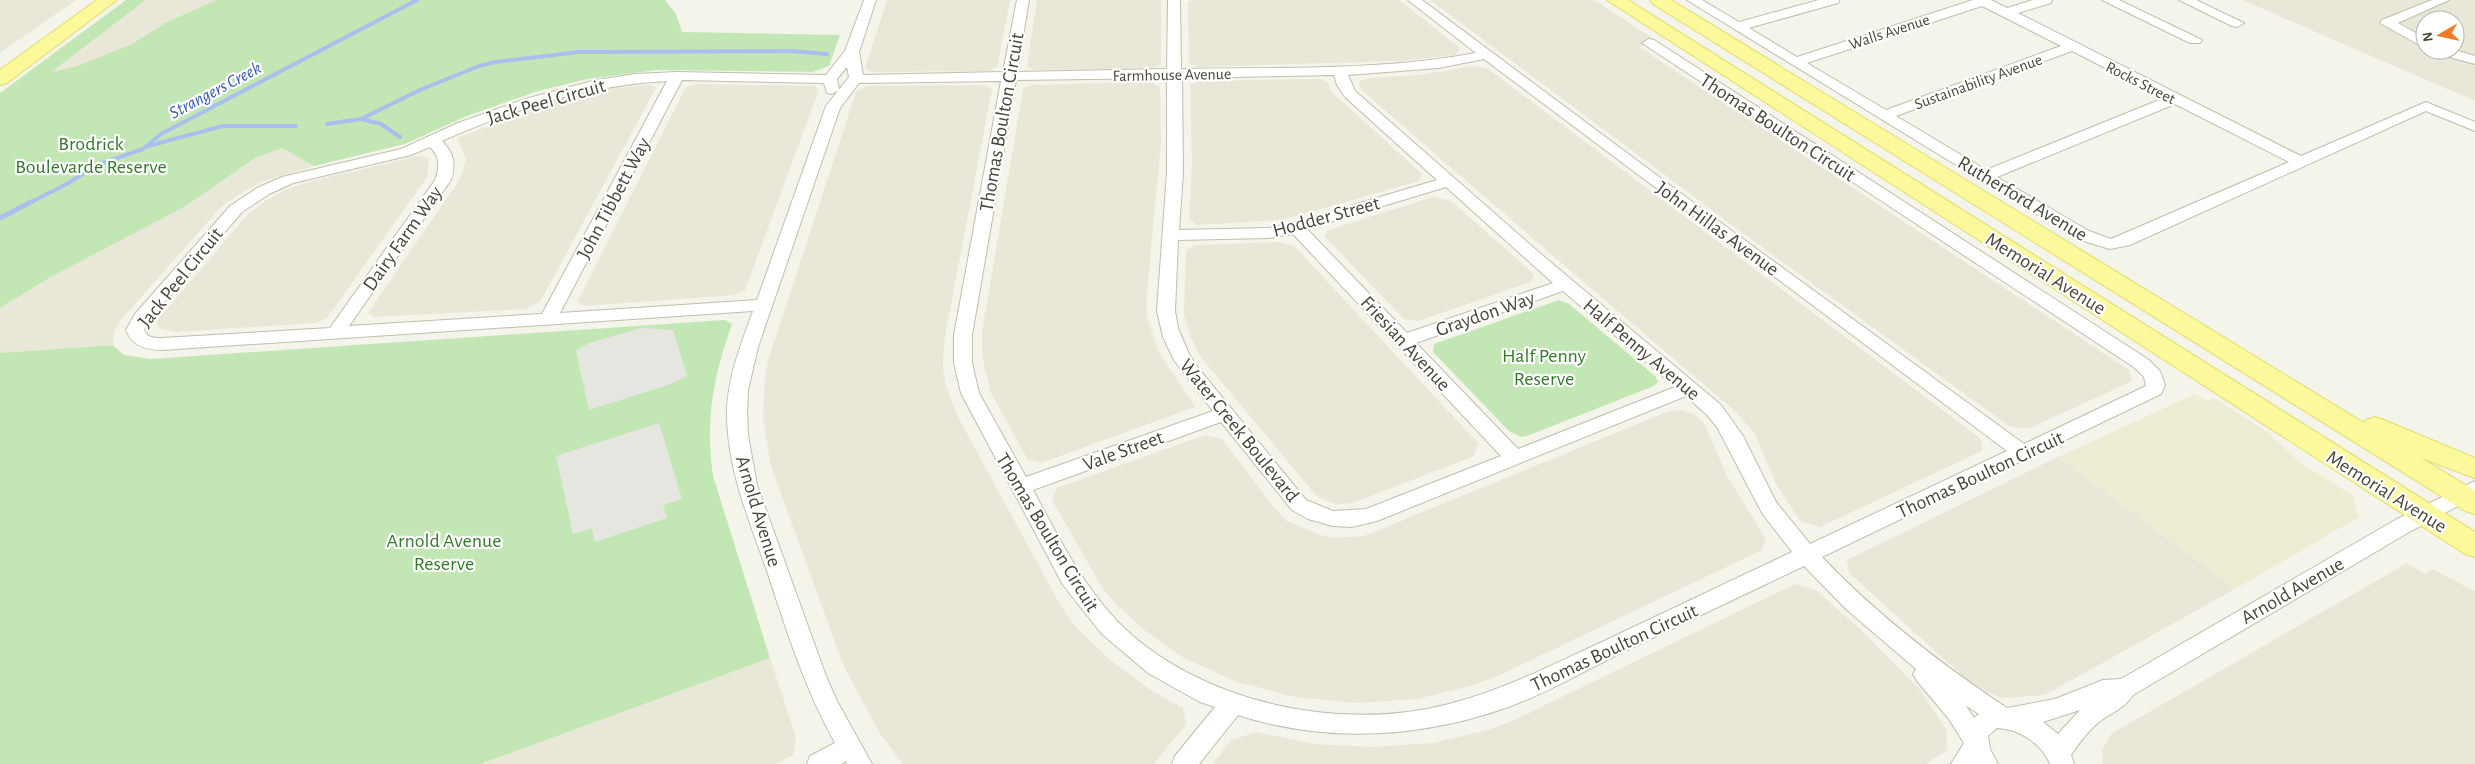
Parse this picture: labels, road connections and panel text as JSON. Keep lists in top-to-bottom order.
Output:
{
  "streets": {
    "main road": ["Memorial Avenue"],
    "street": [
      "Walls Avenue",
      "Farmhouse Avenue",
      "Sustainability Avenue",
      "Rocks Street",
      "Jack Peel Circuit",
      "Thomas Boulton Circuit",
      "John Tibbett Way",
      "Rutherford Avenue",
      "Hodder Street",
      "John Hillas Avenue",
      "Dairy Farm Way",
      "Graydon Way",
      "Friesian Avenue",
      "Half Penny Avenue",
      "Water Creek Boulevard",
      "Vale Street",
      "Arnold Avenue"
    ]
  },
  "crossings": [
    ["Walls Avenue", "Rocks Street"],
    ["Walls Avenue", "Rutherford Avenue"],
    ["Farmhouse Avenue", "Jack Peel Circuit"],
    ["Farmhouse Avenue", "Thomas Boulton Circuit"],
    ["Farmhouse Avenue", "John Hillas Avenue"],
    ["Farmhouse Avenue", "Half Penny Avenue"],
    ["Farmhouse Avenue", "Water Creek Boulevard"],
    ["Farmhouse Avenue", "Arnold Avenue"],
    ["Sustainability Avenue", "Rocks Street"],
    ["Sustainability Avenue", "Rutherford Avenue"],
    ["Rocks Street", "Rutherford Avenue"],
    ["Jack Peel Circuit", "John Tibbett Way"],
    ["Jack Peel Circuit", "Dairy Farm Way"],
    ["Jack Peel Circuit", "Arnold Avenue"],
    ["Thomas Boulton Circuit", "John Hillas Avenue"],
    ["Thomas Boulton Circuit", "Half Penny Avenue"],
    ["Thomas Boulton Circuit", "Vale Street"],
    ["Hodder Street", "Friesian Avenue"],
    ["Hodder Street", "Half Penny Avenue"],
    ["Hodder Street", "Water Creek Boulevard"],
    ["Memorial Avenue", "Arnold Avenue"],
    ["Graydon Way", "Friesian Avenue"],
    ["Graydon Way", "Half Penny Avenue"],
    ["Friesian Avenue", "Water Creek Boulevard"],
    ["Half Penny Avenue", "Water Creek Boulevard"],
    ["Half Penny Avenue", "Arnold Avenue"],
    ["Water Creek Boulevard", "Vale Street"]
  ],
  "water": ["Strangers Creek"],
  "parks": ["Brodrick Boulevarde Reserve", "Half Penny Reserve", "Arnold Avenue Reserve"],
  "north": "left"
}
